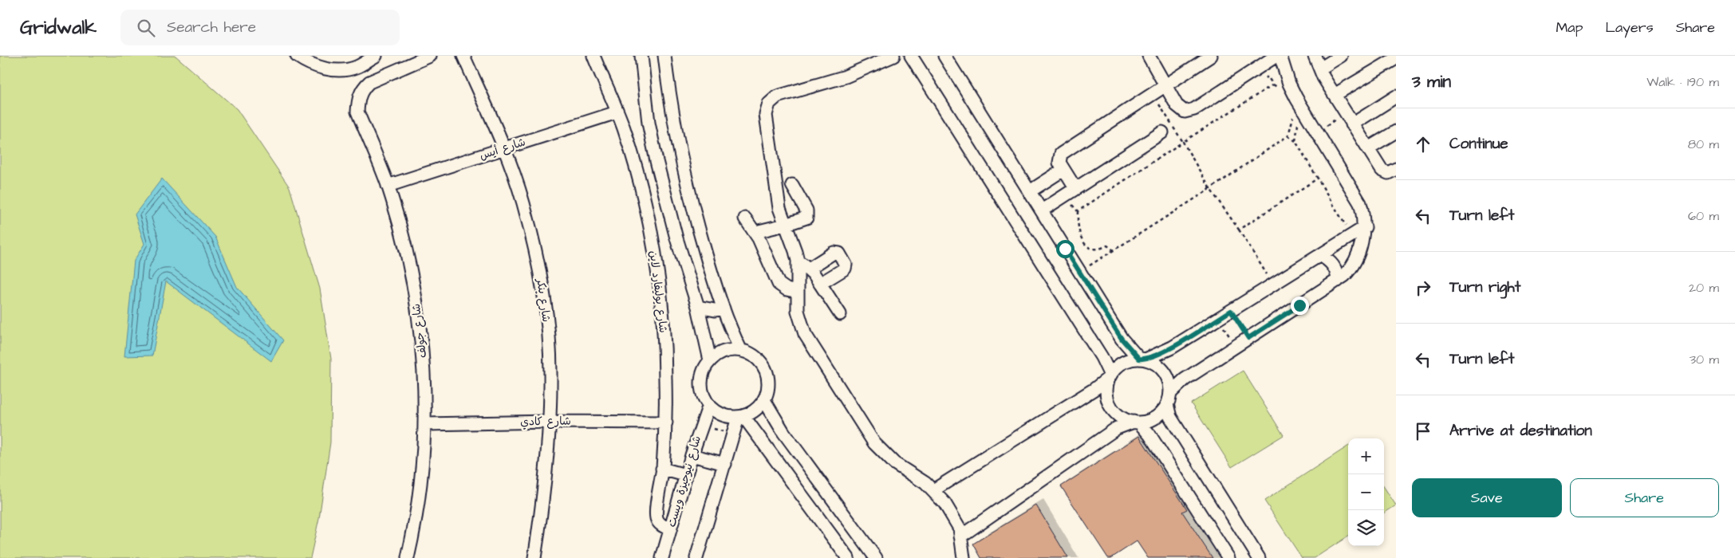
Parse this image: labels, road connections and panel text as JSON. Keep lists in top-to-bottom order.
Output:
{
  "streets": {
    "street": [
      "شارع أيس",
      "شارع بوليفارد لاين",
      "شارع بنكر",
      "شارع جولف",
      "شارع كادي",
      "شارع نيوجيزة ويست"
    ]
  },
  "crossings": [
    ["شارع أيس", "شارع بوليفارد لاين"],
    ["شارع أيس", "شارع بنكر"],
    ["شارع أيس", "شارع جولف"],
    ["شارع بوليفارد لاين", "شارع كادي"],
    ["شارع بوليفارد لاين", "شارع نيوجيزة ويست"],
    ["شارع بنكر", "شارع كادي"],
    ["شارع جولف", "شارع كادي"]
  ],
  "page": {
    "header": "Gridwalk",
    "search": "Search here",
    "nav": ["Map", "Layers", "Share"],
    "heading": ["3 min", "Walk · 190 m"],
    "list": [
      ["Continue", "80 m"],
      ["Turn left", "60 m"],
      ["Turn right", "20 m"],
      ["Turn left", "30 m"],
      "Arrive at destination"
    ],
    "map_buttons": ["+", "−"],
    "buttons": ["Save", "Share"]
  }
}
